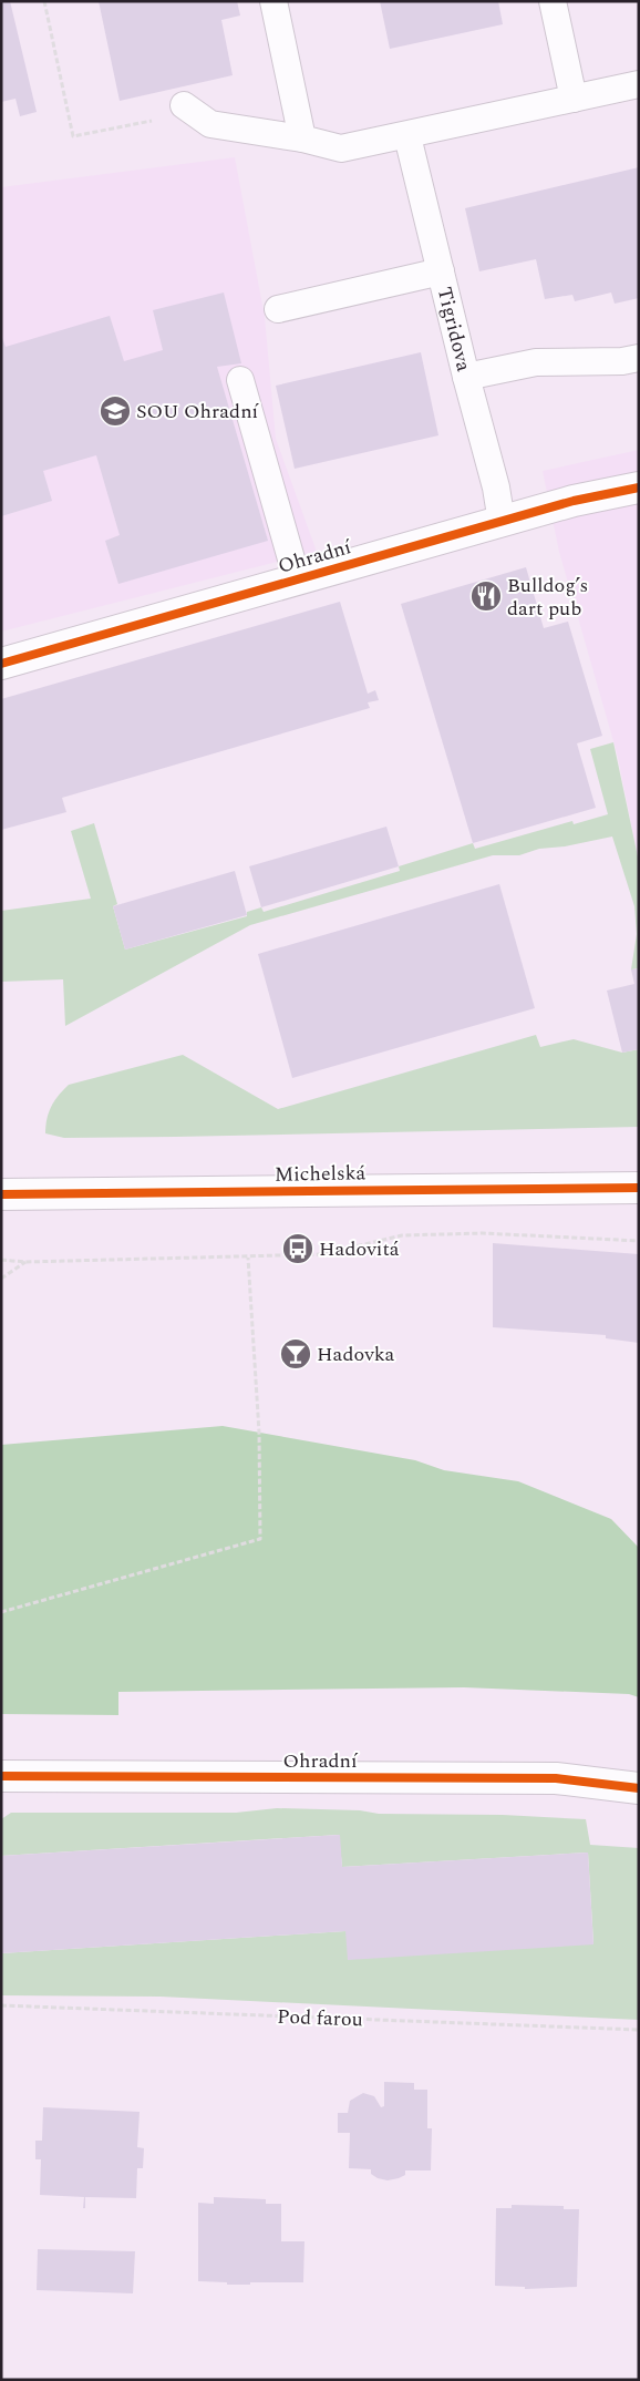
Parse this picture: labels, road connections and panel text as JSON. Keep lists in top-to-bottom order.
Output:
{
  "streets": {
    "street": ["Ohradní", "Michelská"],
    "lane": ["Tigridova"],
    "path": ["Pod farou"]
  },
  "crossings": [
    ["Tigridova", "Ohradní"]
  ],
  "places": {
    "school or university": ["SOU Ohradní"],
    "restaurant": ["Bulldog’s dart pub"],
    "bus stop": ["Hadovitá"],
    "bar": ["Hadovka"]
  }
}
